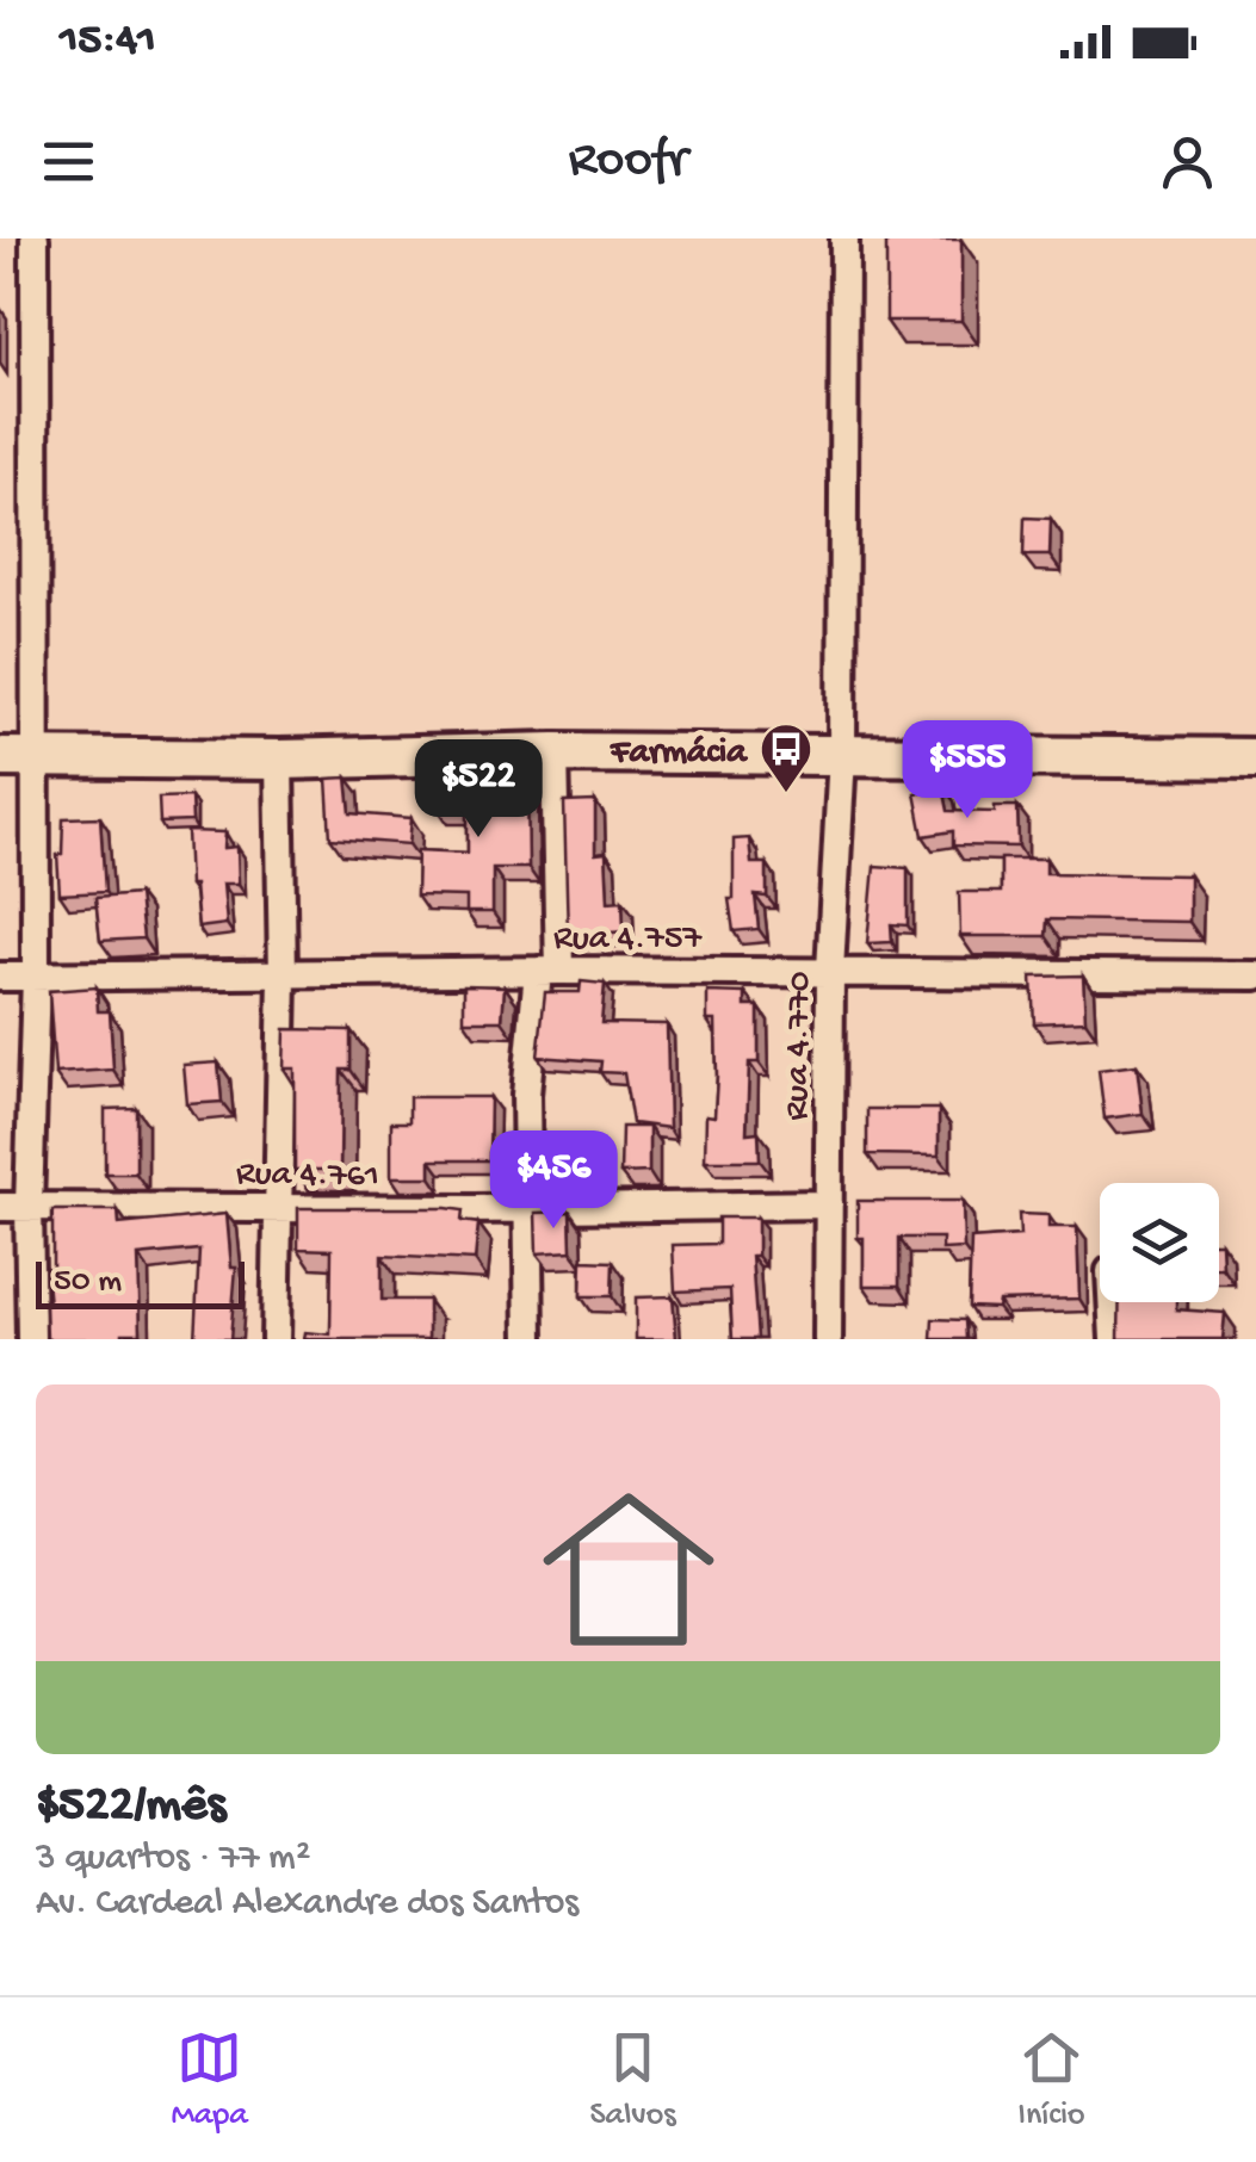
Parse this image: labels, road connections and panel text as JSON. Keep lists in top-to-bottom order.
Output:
{
  "streets": {
    "street": ["Rua 4.757", "Rua 4.770", "Rua 4.761"]
  },
  "crossings": [
    ["Rua 4.757", "Rua 4.770"],
    ["Rua 4.770", "Rua 4.761"]
  ],
  "places": {
    "bus stop": ["Farmácia"]
  },
  "scale_bar": "50 m",
  "page": {
    "status": "15:41",
    "header": "Roofr",
    "price": ["$555", "$522", "$456"],
    "scale": "50 m",
    "list": [
      {
        "name": "$522/mês",
        "note": "3 quartos · 77 m² · Av. Cardeal Alexandre dos Santos"
      }
    ],
    "tabs": ["Mapa", "Salvos", "Início"]
  }
}
